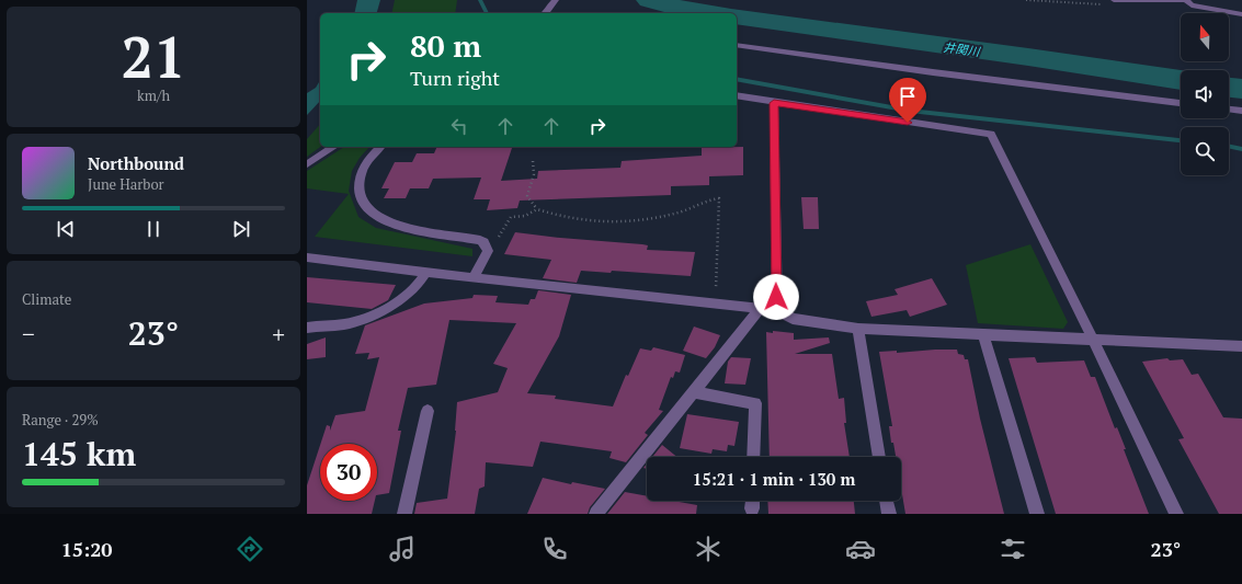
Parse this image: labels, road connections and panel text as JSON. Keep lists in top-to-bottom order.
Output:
{
  "water": ["井関川"],
  "north": "top",
  "page": {
    "tile": [
      ["21", "km/h"],
      "Climate",
      ["Range · 29%", "145 km"]
    ],
    "turn": ["80 m", "Turn right"],
    "song": ["Northbound", "June Harbor"],
    "heat": ["−", "23°", "+"],
    "limit": "30",
    "trip": "15:21 · 1 min · 130 m",
    "tabs": ["15:20", "23°"]
  }
}
